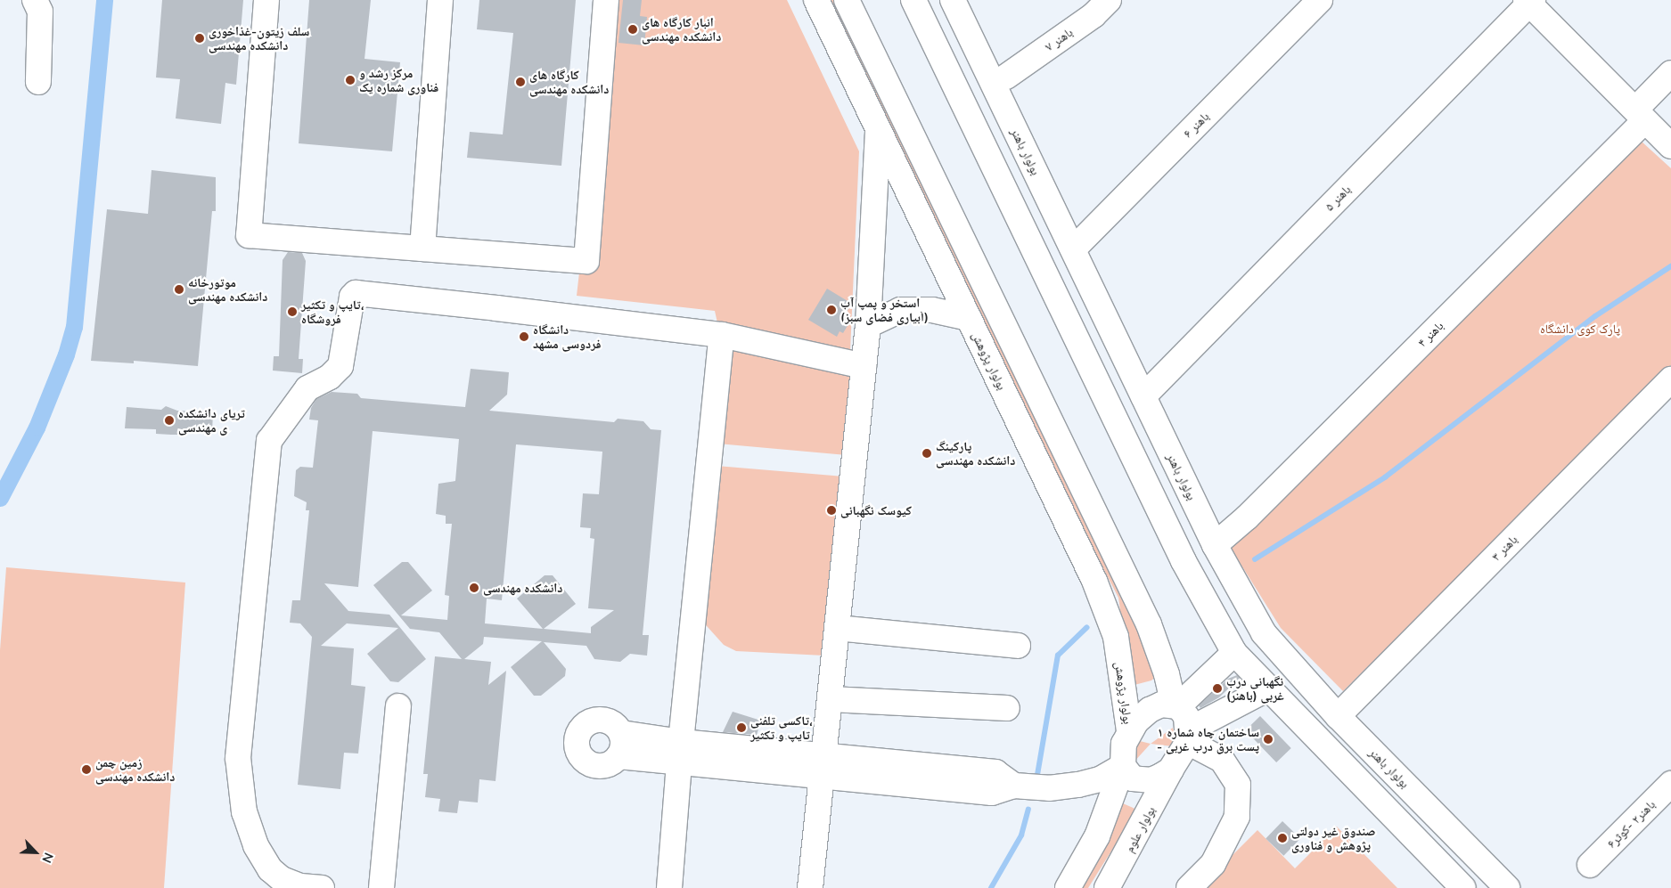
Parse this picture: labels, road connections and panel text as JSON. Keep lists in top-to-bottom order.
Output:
{
  "streets": {
    "street": [
      "باهنر ۷",
      "باهنر ۶",
      "بولوار باهنر",
      "باهنر ۵",
      "باهنر ۴",
      "بولوار پژوهش",
      "باهنر ۳",
      "باهنر۲ -کوثر۶",
      "بولوار علوم"
    ]
  },
  "crossings": [
    ["باهنر ۶", "بولوار باهنر"],
    ["بولوار باهنر", "باهنر ۵"],
    ["بولوار باهنر", "باهنر ۴"],
    ["بولوار باهنر", "باهنر ۳"],
    ["بولوار پژوهش", "بولوار علوم"]
  ],
  "parks": ["پارک کوی دانشگاه"],
  "places": [
    "انبار کارگاه های دانشکده مهندسی",
    "سلف زیتون-غذاخوری دانشکده مهندسی",
    "مرکز رشد و فناوری شماره یک",
    "کارگاه های دانشکده مهندسی",
    "موتورخانه دانشکده مهندسی",
    "استخر و پمپ آب (آبیاری فضای سبز)",
    "تایپ و تکثیر، فروشگاه",
    "دانشگاه فردوسی مشهد",
    "تریای دانشکده ی مهندسی",
    "پارکینگ دانشکده مهندسی",
    "کیوسک نگهبانی",
    "دانشکده مهندسی",
    "نگهبانی درب غربی (باهنر)",
    "تاکسی تلفنی، تایپ و تکثیر",
    "ساختمان چاه شماره ۱ - پست برق درب غربی",
    "زمین چمن دانشکده مهندسی",
    "صندوق غیر دولتی پژوهش و فناوری"
  ],
  "north": "bottom right"
}
